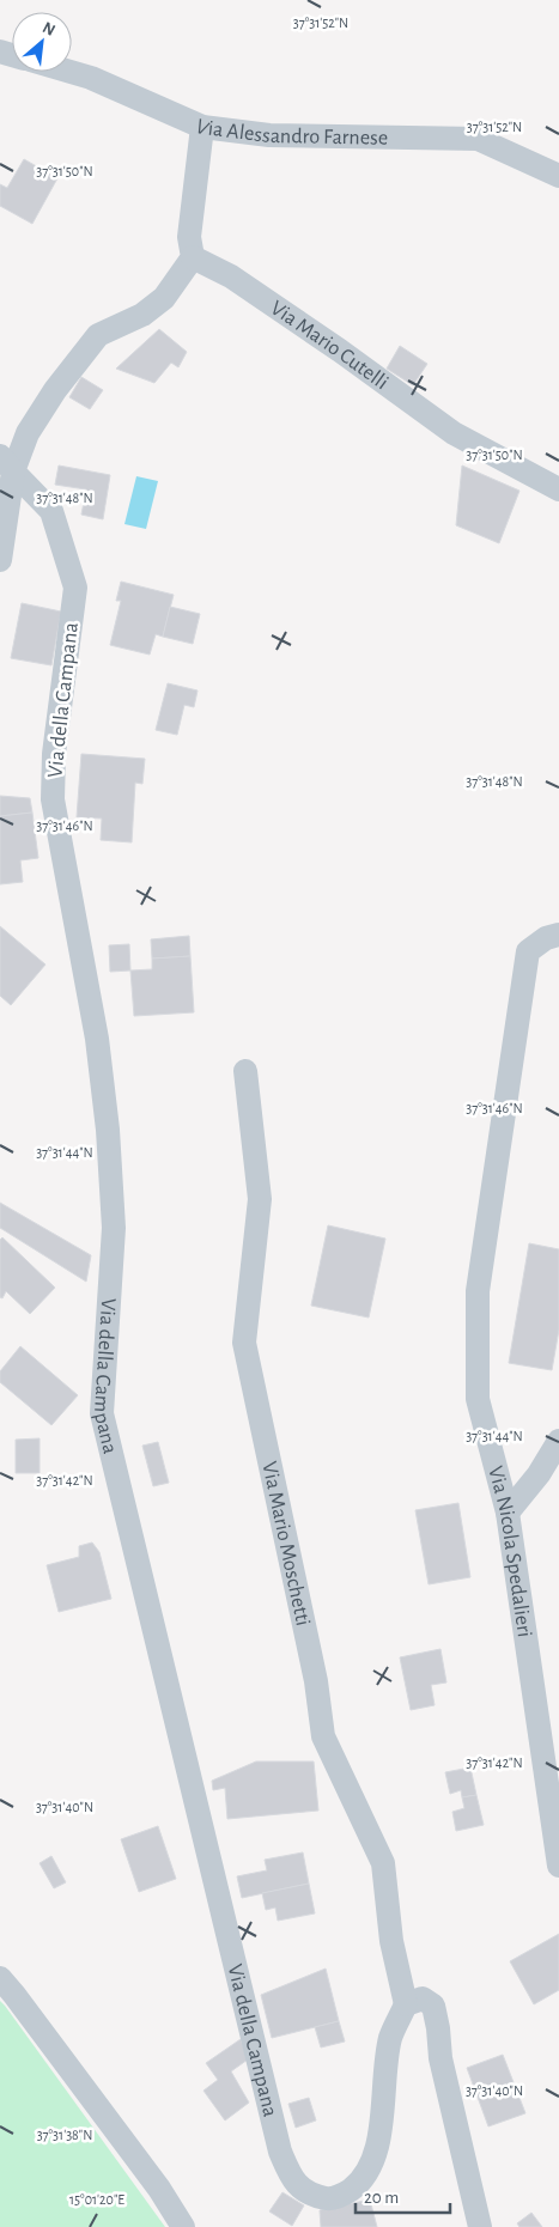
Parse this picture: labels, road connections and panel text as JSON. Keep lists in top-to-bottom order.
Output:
{
  "streets": {
    "street": [
      "Via Alessandro Farnese",
      "Via Mario Cutelli",
      "Via della Campana",
      "Via Mario Moschetti",
      "Via Nicola Spedalieri"
    ]
  },
  "crossings": [
    ["Via della Campana", "Via Mario Moschetti"]
  ],
  "scale_bar": "20 m",
  "north": "top right",
  "coordinates": [
    "37°31'52\"N",
    "37°31'50\"N",
    "37°31'48\"N",
    "37°31'46\"N",
    "37°31'44\"N",
    "37°31'42\"N",
    "37°31'40\"N",
    "37°31'38\"N",
    "15°01'20\"E"
  ]
}
